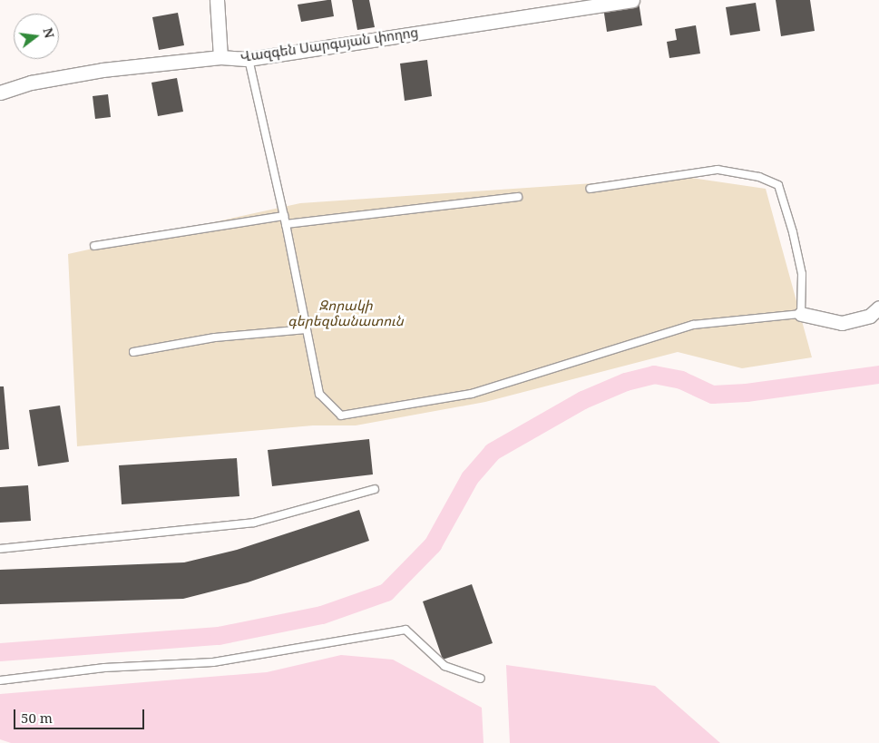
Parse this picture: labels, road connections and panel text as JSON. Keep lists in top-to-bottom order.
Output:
{
  "streets": {
    "street": ["Վազգեն Սարգսյան փողոց"]
  },
  "parks": ["Զորակի գերեզմանատուն"],
  "scale_bar": "50 m",
  "north": "right"
}
